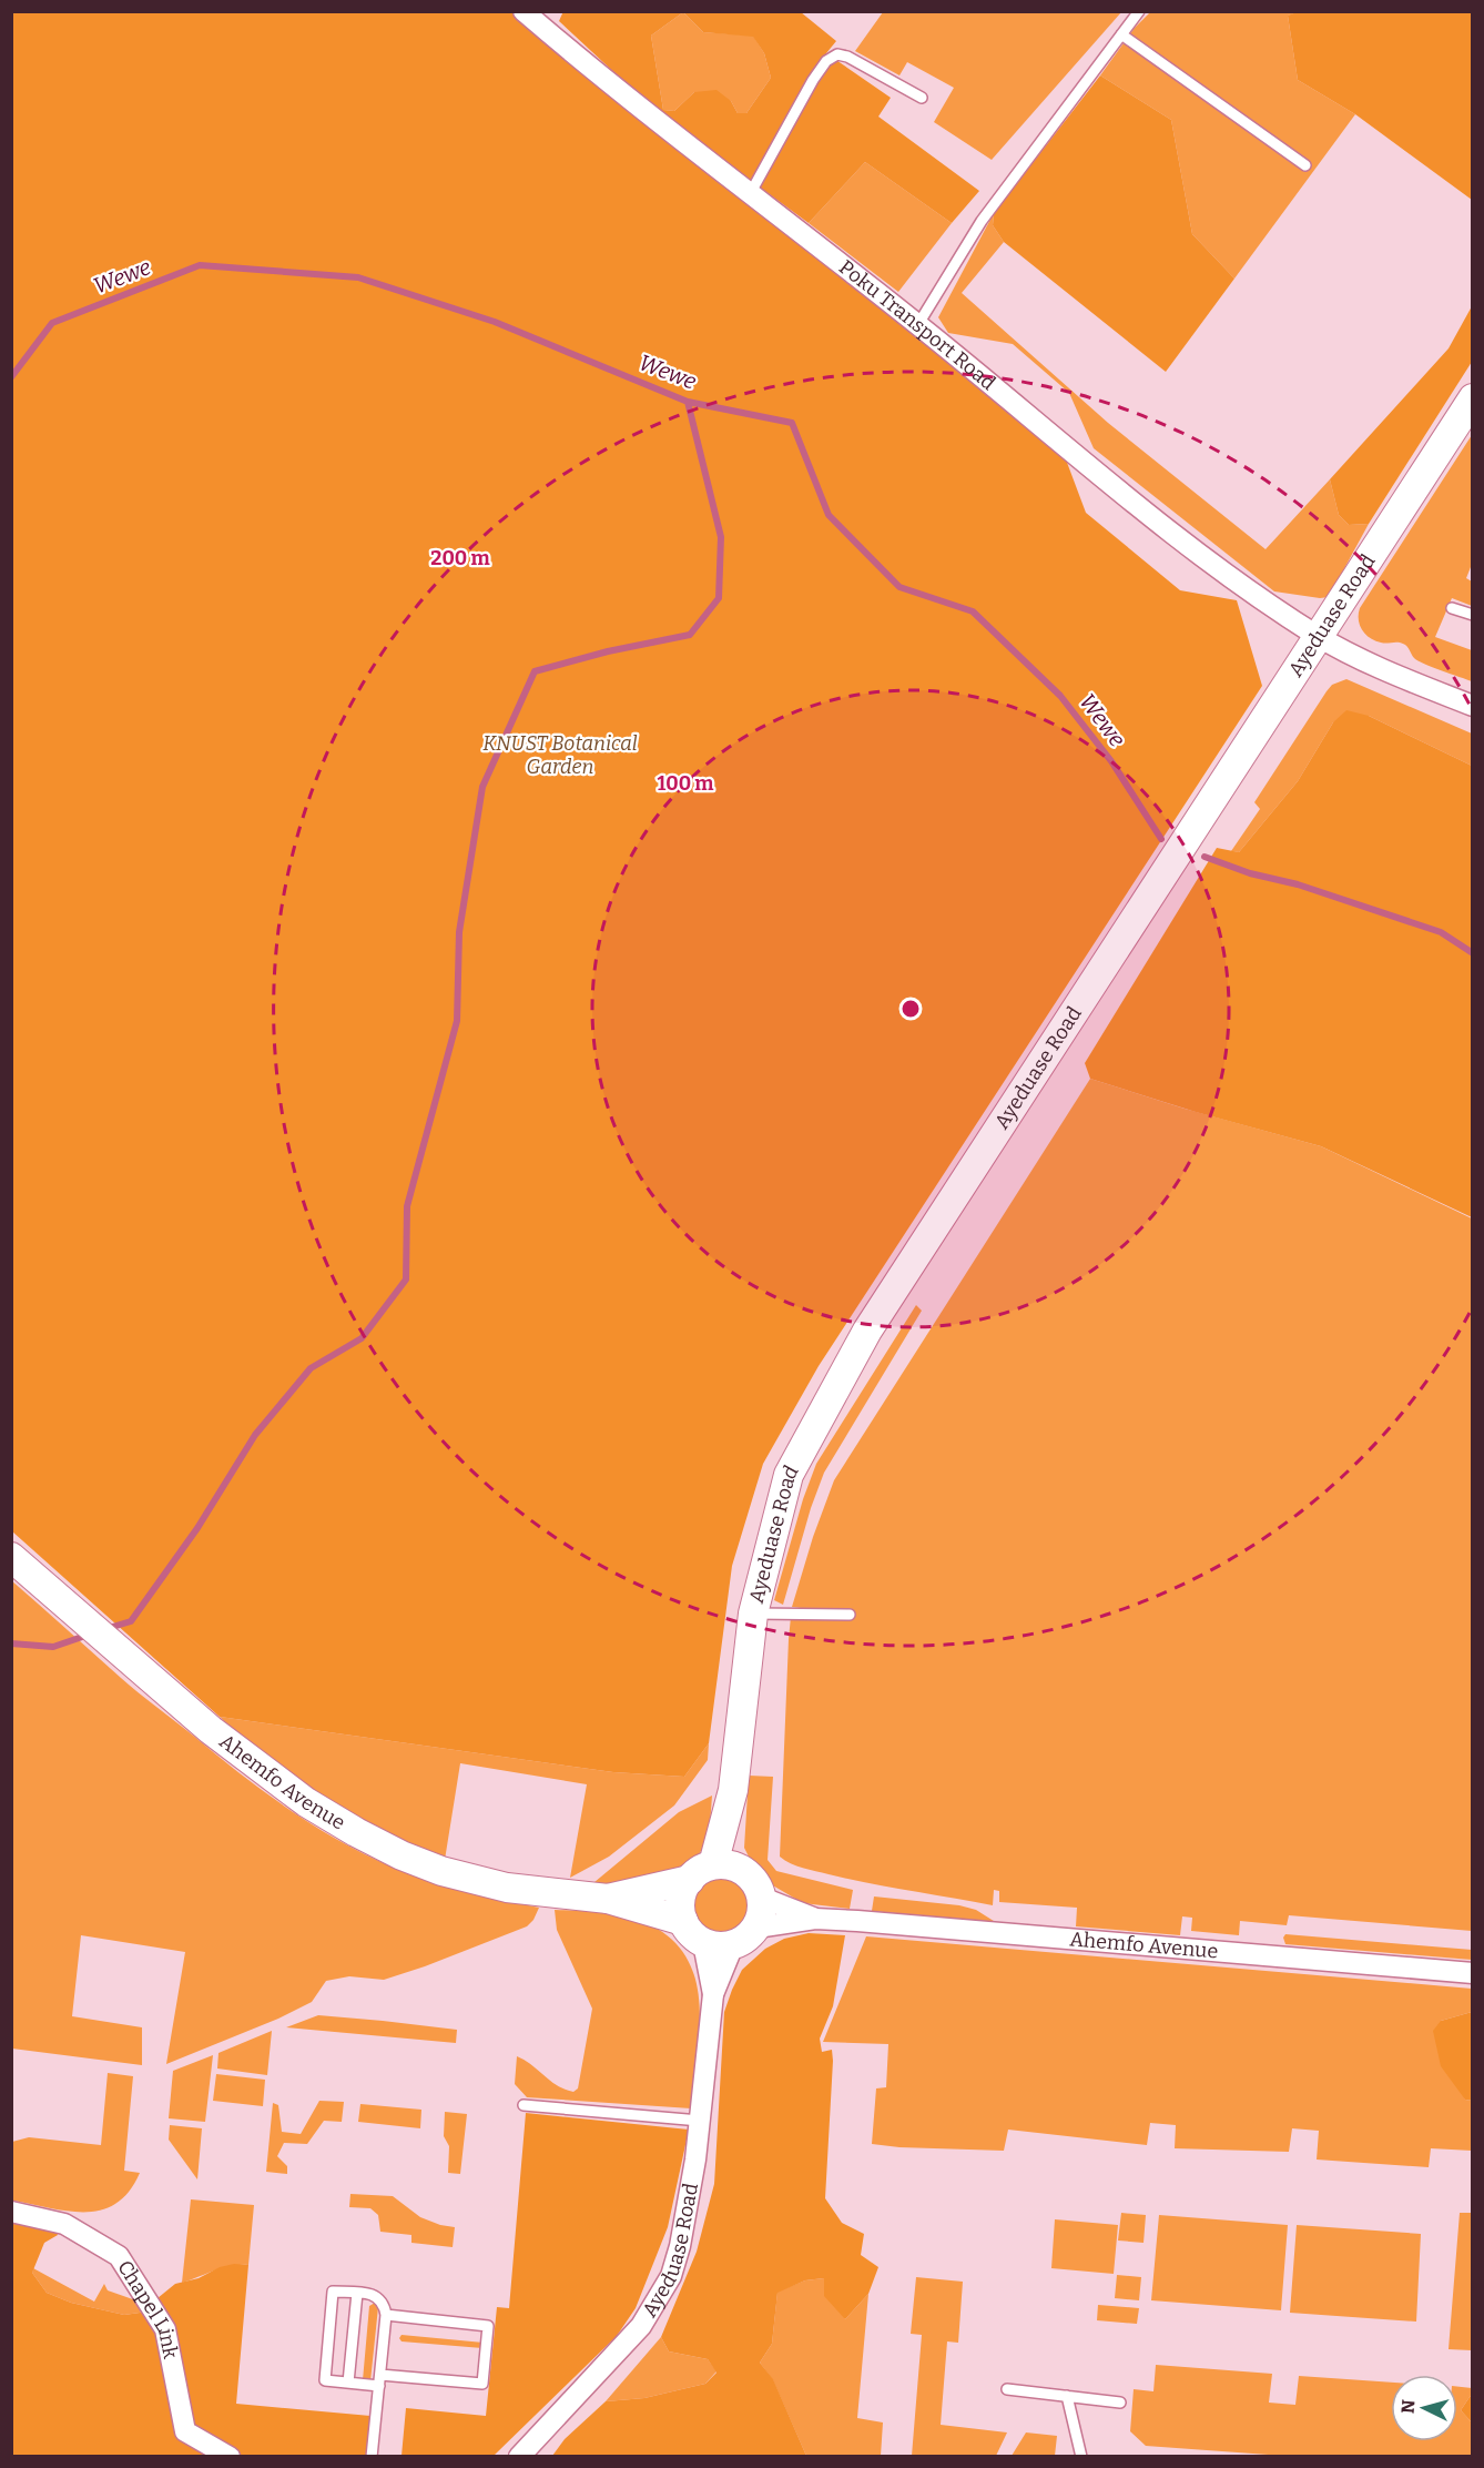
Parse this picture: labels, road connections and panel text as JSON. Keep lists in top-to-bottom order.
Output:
{
  "streets": {
    "street": [
      "Poku Transport Road",
      "Ayeduase Road",
      "Ahemfo Avenue",
      "Chapel Link"
    ]
  },
  "crossings": [
    ["Poku Transport Road", "Ayeduase Road"],
    ["Ayeduase Road", "Ahemfo Avenue"]
  ],
  "water": ["Wewe"],
  "parks": ["KNUST Botanical Garden"],
  "north": "left",
  "rings": ["200 m", "100 m"]
}
